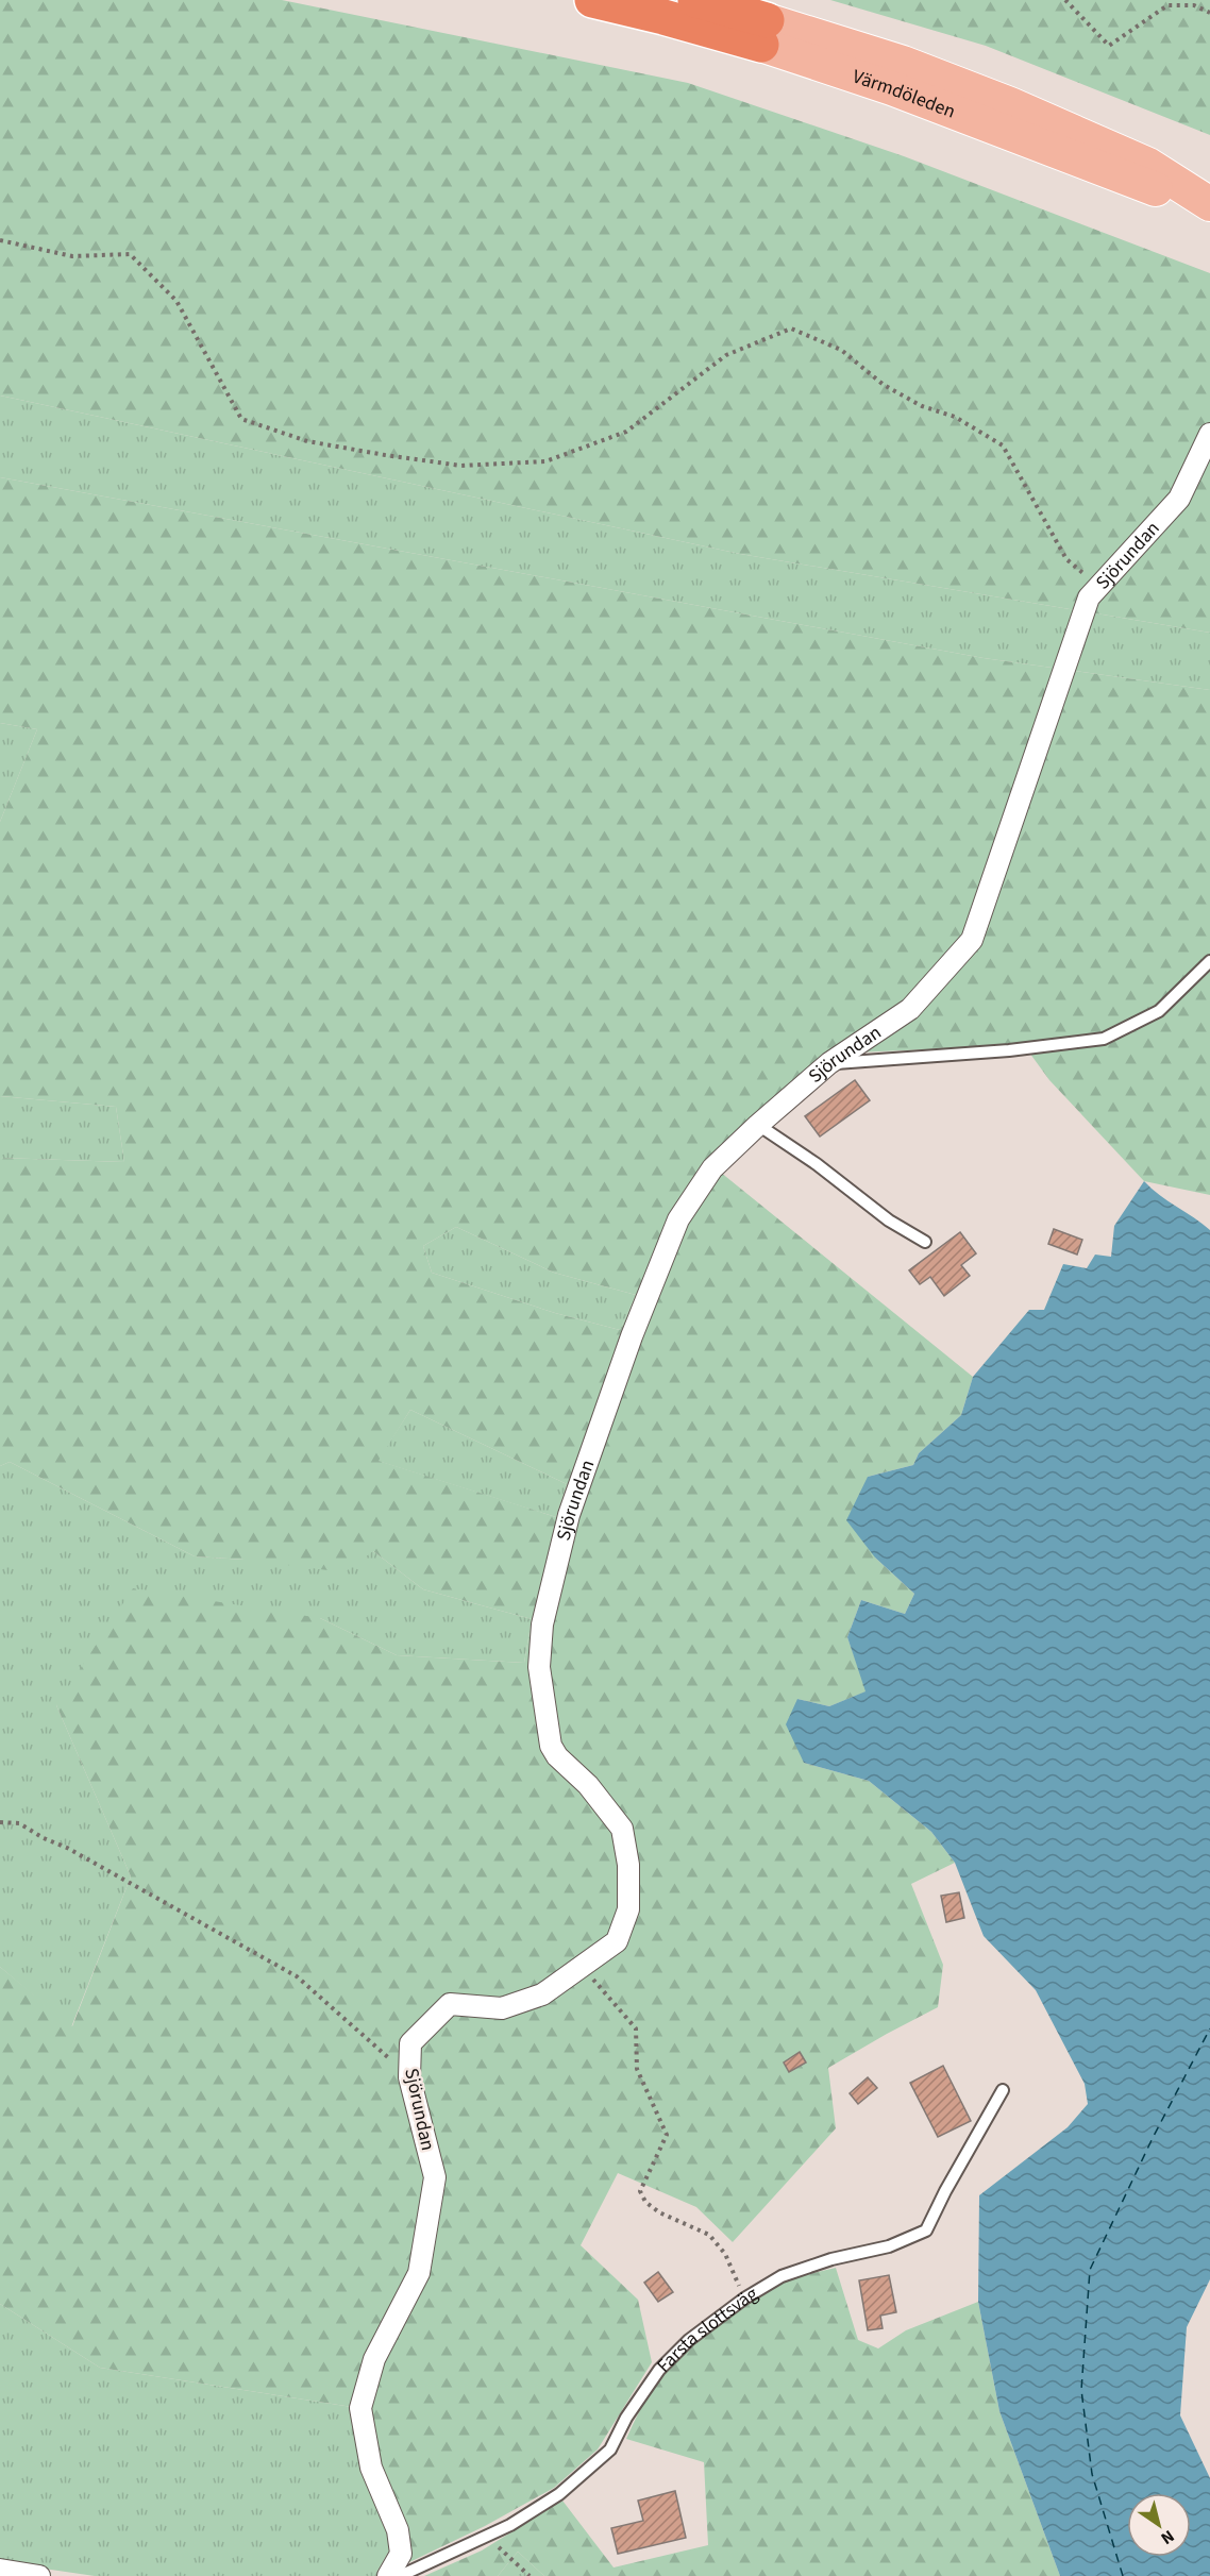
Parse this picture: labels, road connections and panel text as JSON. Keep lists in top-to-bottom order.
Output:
{
  "streets": {
    "highway": ["Värmdöleden"],
    "street": ["Sjörundan"],
    "lane": ["Farsta slottsväg"]
  },
  "north": "bottom right"
}
